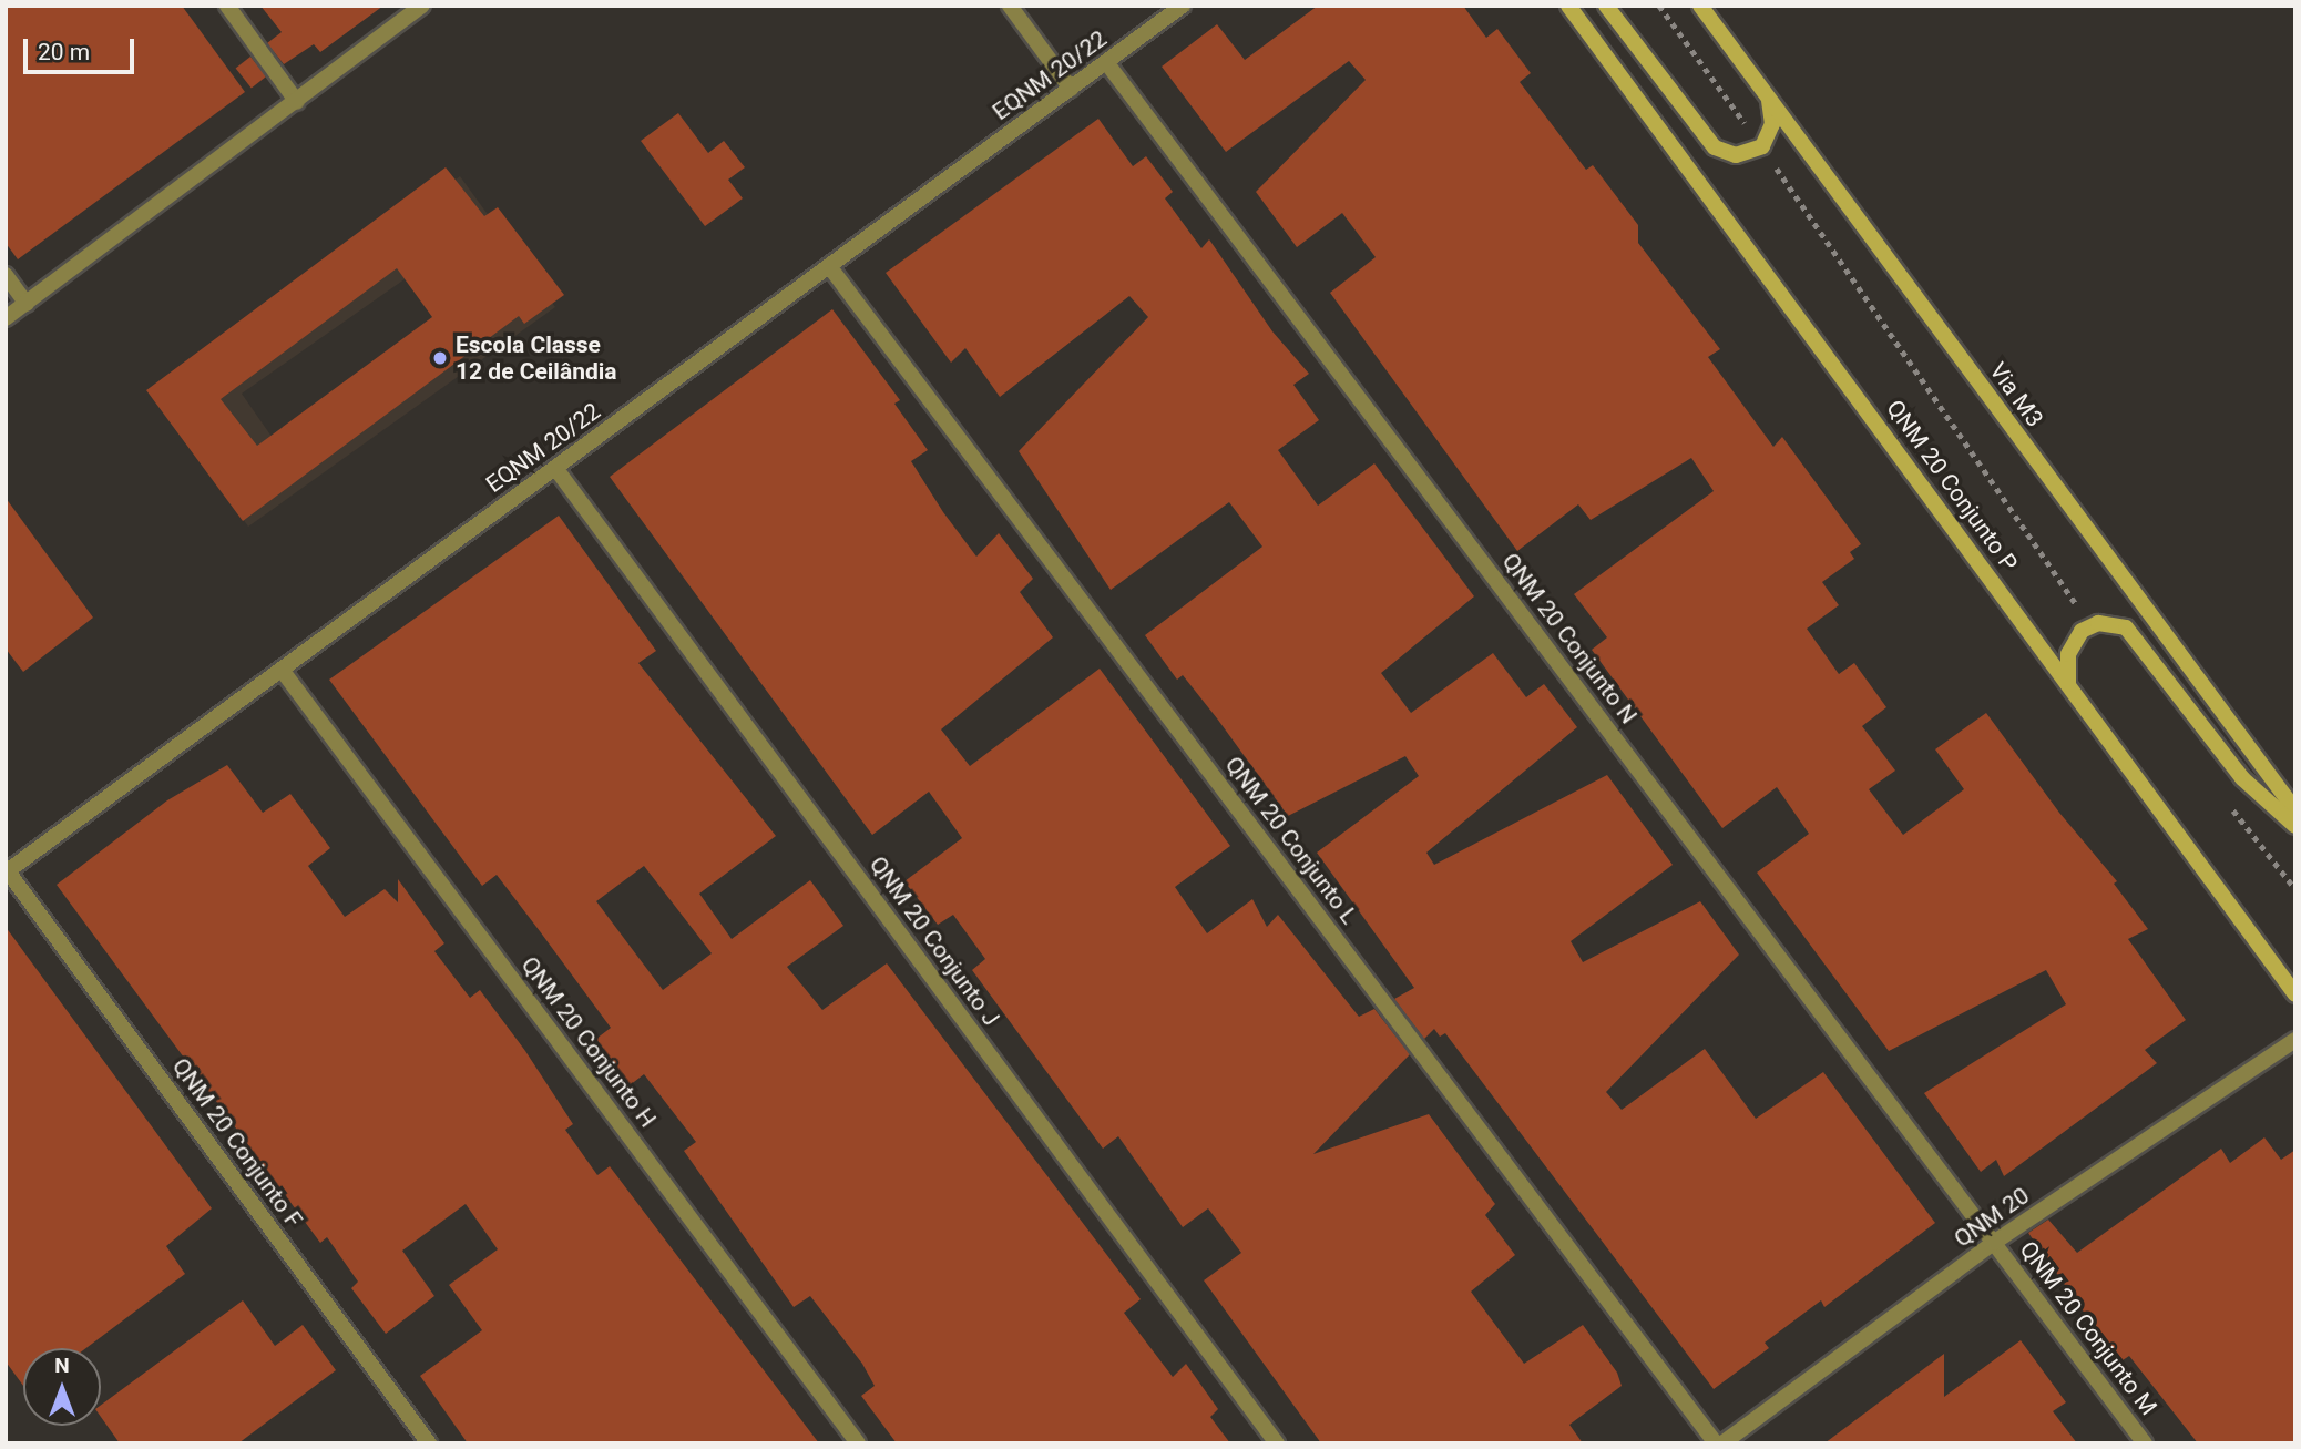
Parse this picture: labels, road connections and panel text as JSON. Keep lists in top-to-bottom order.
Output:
{
  "streets": {
    "main road": ["Via M3", "QNM 20 Conjunto P"],
    "street": [
      "EQNM 20/22",
      "QNM 20 Conjunto N",
      "QNM 20 Conjunto L",
      "QNM 20 Conjunto J",
      "QNM 20 Conjunto H",
      "QNM 20 Conjunto F",
      "QNM 20",
      "QNM 20 Conjunto M"
    ]
  },
  "crossings": [
    ["EQNM 20/22", "QNM 20 Conjunto N"],
    ["EQNM 20/22", "QNM 20 Conjunto L"],
    ["EQNM 20/22", "QNM 20 Conjunto J"],
    ["EQNM 20/22", "QNM 20 Conjunto H"],
    ["EQNM 20/22", "QNM 20 Conjunto F"],
    ["QNM 20 Conjunto N", "QNM 20"],
    ["QNM 20 Conjunto N", "QNM 20 Conjunto M"],
    ["QNM 20", "QNM 20 Conjunto M"]
  ],
  "places": ["Escola Classe 12 de Ceilândia"],
  "scale_bar": "20 m",
  "north": "top"
}
